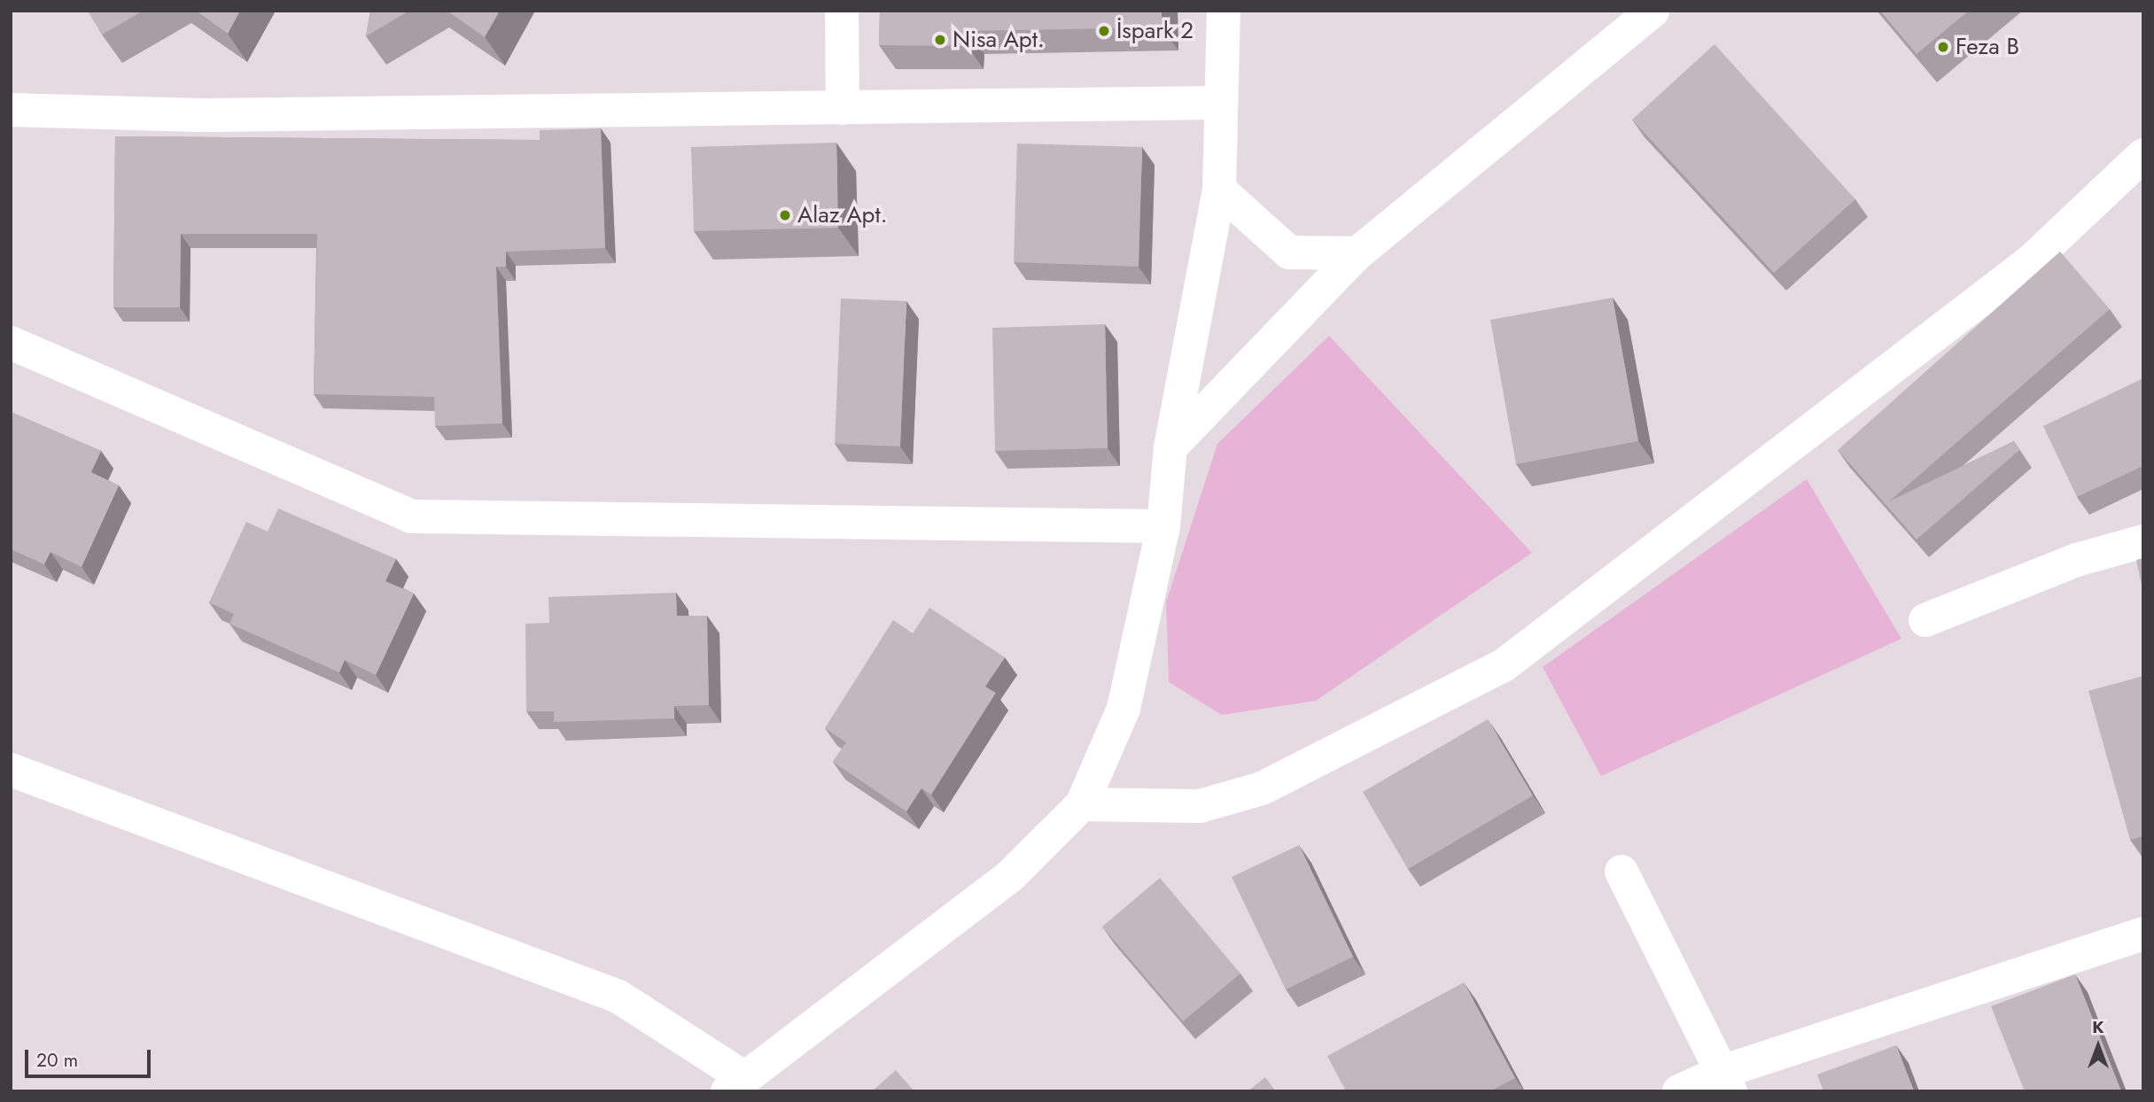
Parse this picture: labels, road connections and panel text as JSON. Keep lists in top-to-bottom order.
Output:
{
  "places": [
    "İspark 2",
    "Nisa Apt.",
    "Feza B",
    "Alaz Apt."
  ],
  "scale_bar": "20 m",
  "north": "top"
}
